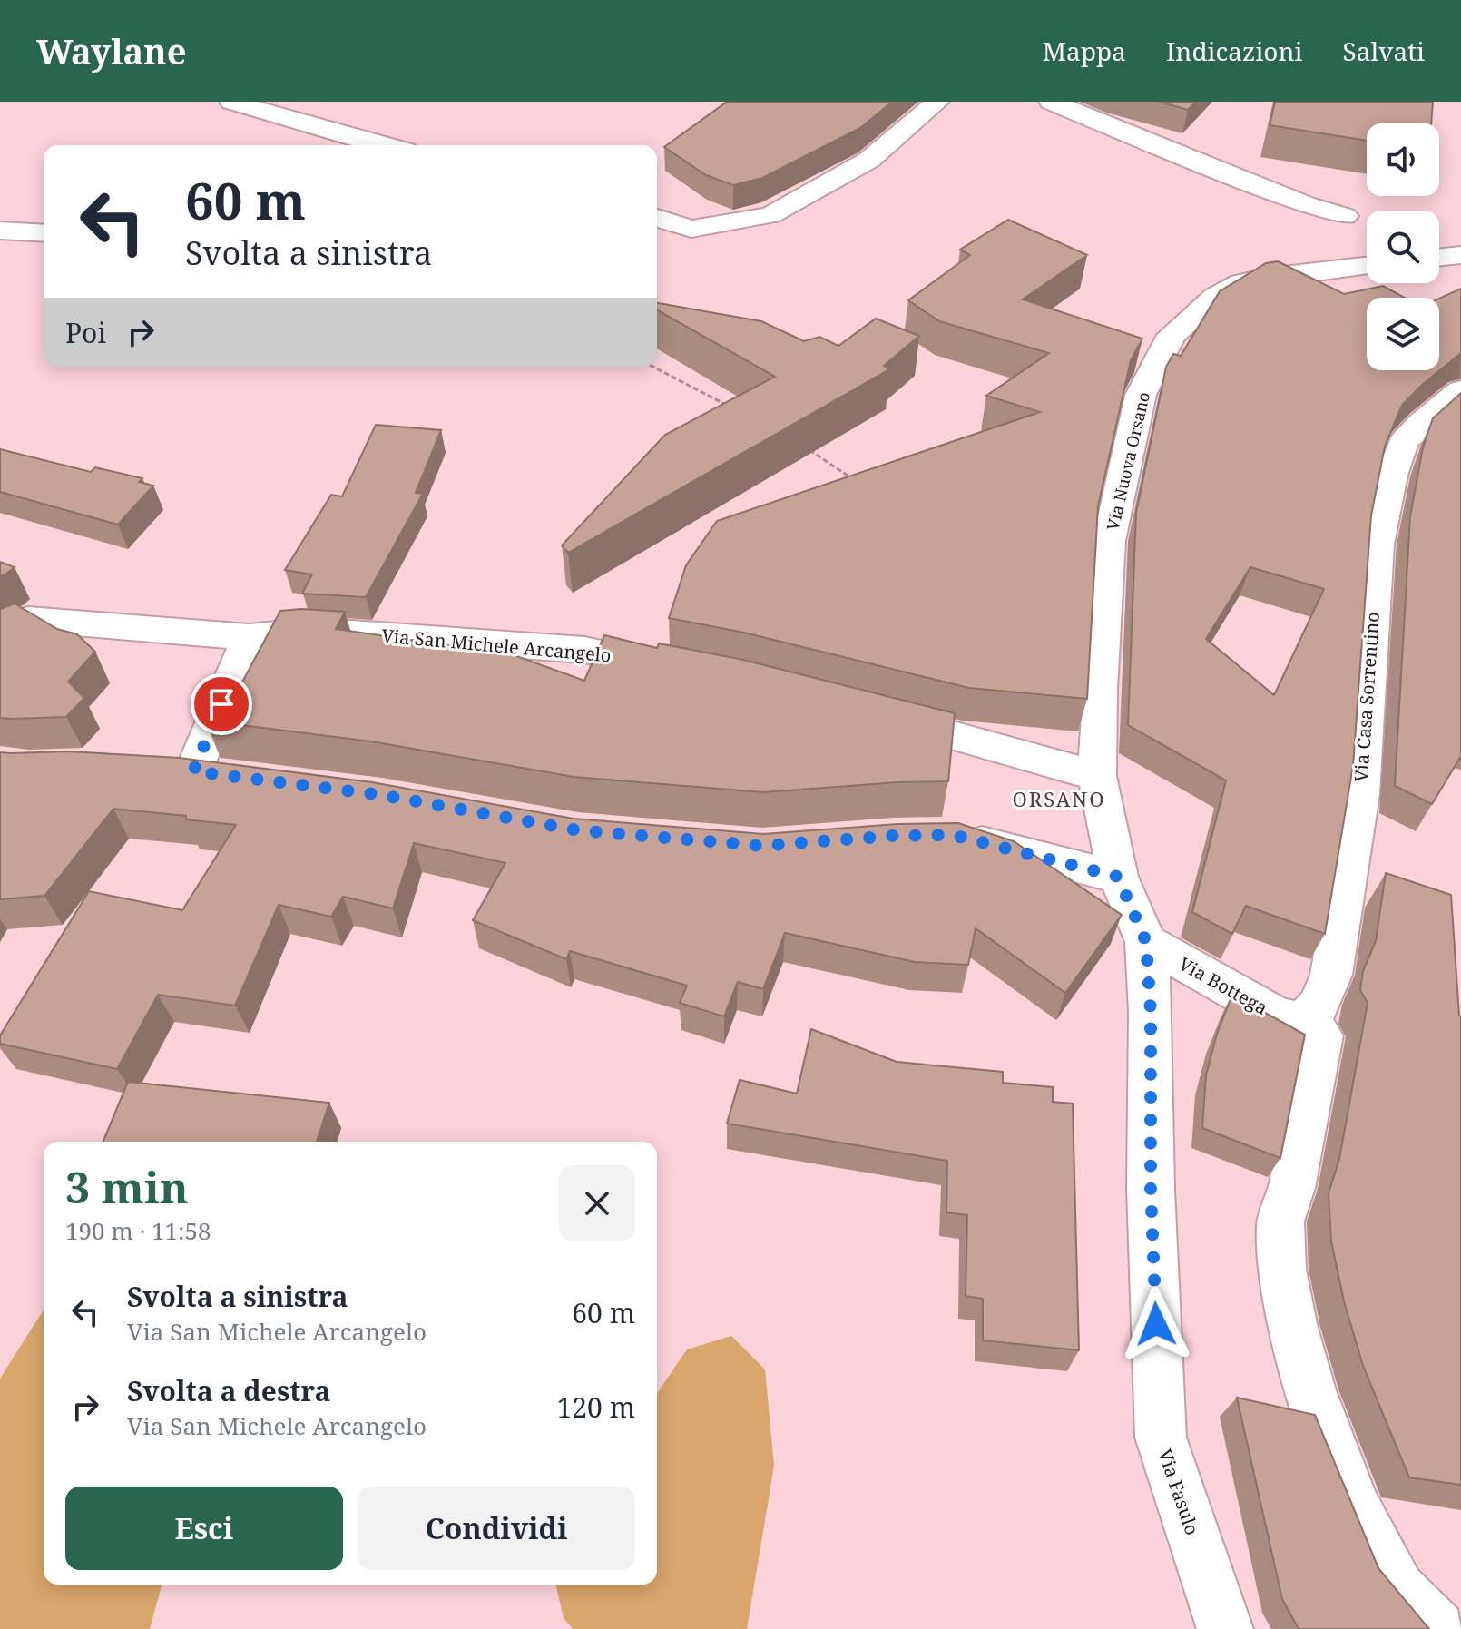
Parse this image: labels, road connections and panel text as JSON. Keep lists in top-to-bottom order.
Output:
{
  "streets": {
    "street": [
      "Via Nuova Orsano",
      "Via San Michele Arcangelo",
      "Via Casa Sorrentino",
      "Via Bottega",
      "Via Fasulo"
    ]
  },
  "crossings": [
    ["Via Nuova Orsano", "Via Fasulo"],
    ["Via Casa Sorrentino", "Via Bottega"],
    ["Via Bottega", "Via Fasulo"]
  ],
  "districts": ["ORSANO"],
  "page": {
    "header": "Waylane",
    "nav": ["Mappa", "Indicazioni", "Salvati"],
    "turn": ["60 m", "Svolta a sinistra"],
    "then": "Poi",
    "heading": ["3 min", "190 m · 11:58"],
    "list": [
      {
        "name": "Svolta a sinistra",
        "note": "Via San Michele Arcangelo",
        "value": "60 m"
      },
      {
        "name": "Svolta a destra",
        "note": "Via San Michele Arcangelo",
        "value": "120 m"
      }
    ],
    "buttons": ["Esci", "Condividi"]
  }
}
